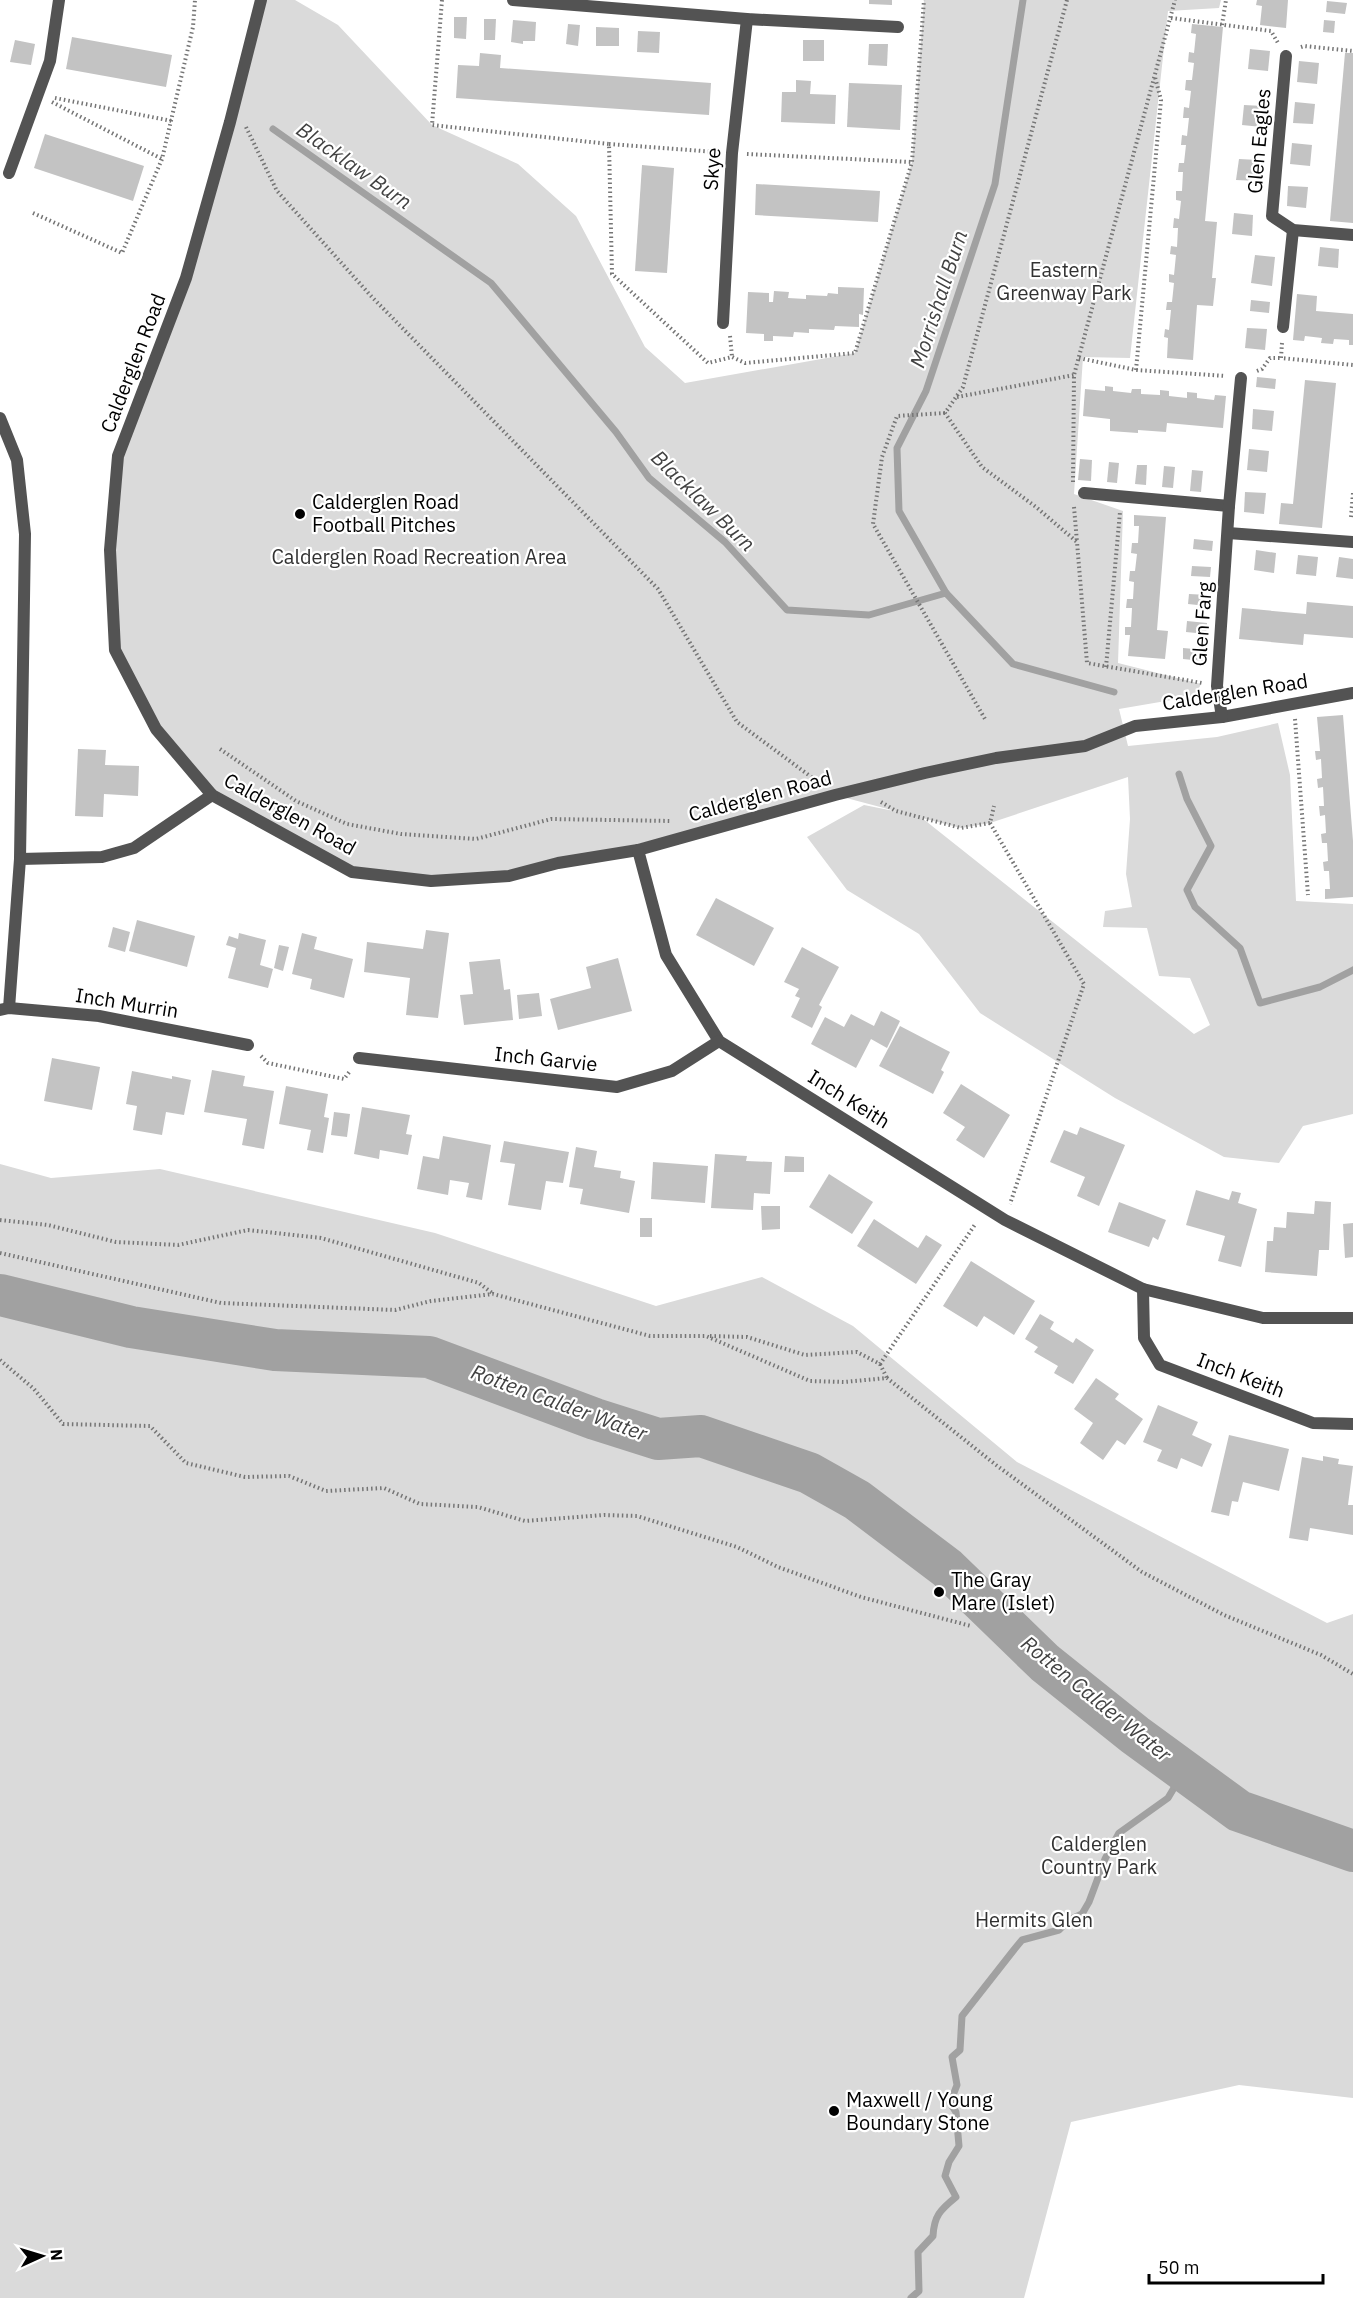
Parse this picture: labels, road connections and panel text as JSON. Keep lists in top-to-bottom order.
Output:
{
  "streets": {
    "street": [
      "Glen Eagles",
      "Skye",
      "Calderglen Road",
      "Glen Farg",
      "Inch Murrin",
      "Inch Garvie",
      "Inch Keith"
    ]
  },
  "crossings": [
    ["Calderglen Road", "Glen Farg"],
    ["Calderglen Road", "Inch Keith"],
    ["Inch Garvie", "Inch Keith"]
  ],
  "water": ["Blacklaw Burn", "Morrishall Burn", "Rotten Calder Water"],
  "parks": [
    "Eastern Greenway Park",
    "Calderglen Road Recreation Area",
    "Calderglen Country Park",
    "Hermits Glen"
  ],
  "places": ["Calderglen Road Football Pitches", "The Gray Mare (Islet)", "Maxwell / Young Boundary Stone"],
  "scale_bar": "50 m",
  "north": "right"
}
